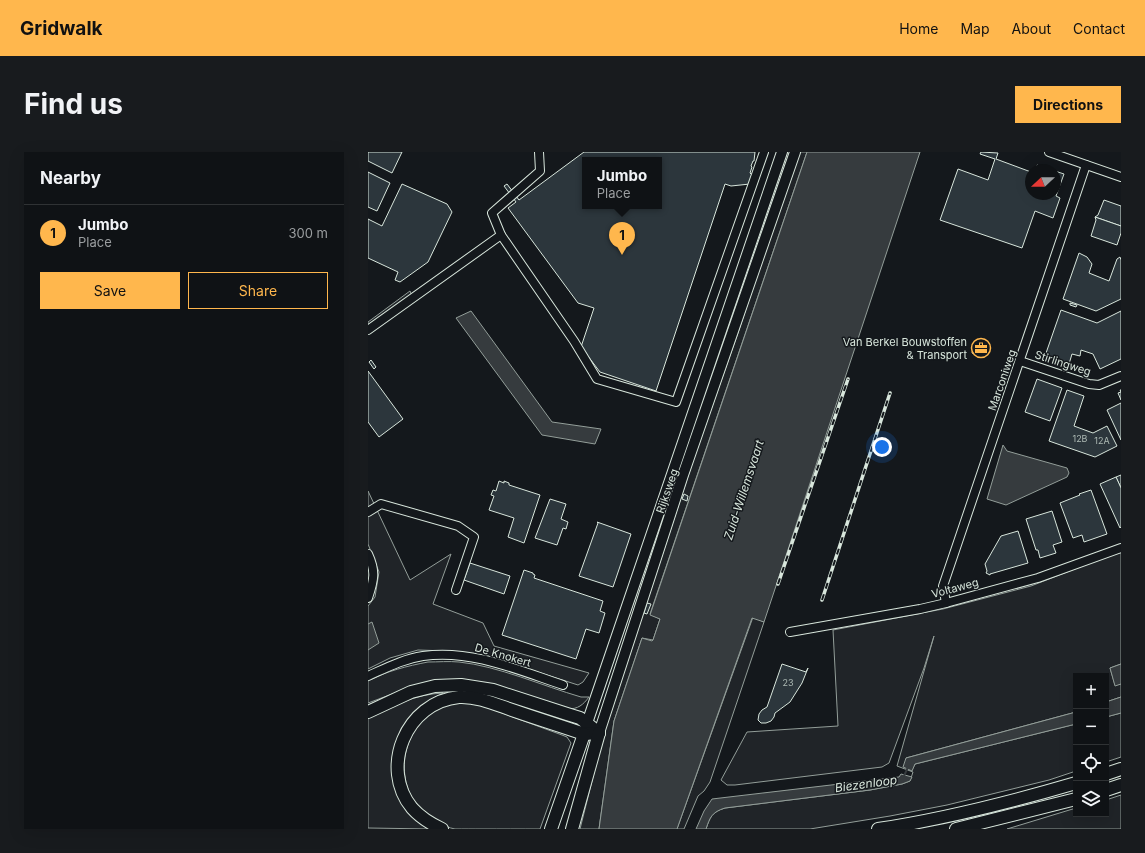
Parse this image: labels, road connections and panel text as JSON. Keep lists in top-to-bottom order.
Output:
{
  "streets": {
    "highway": ["Rijksweg"],
    "street": [
      "Stirlingweg",
      "Marconiweg",
      "Voltaweg",
      "De Knokert"
    ]
  },
  "crossings": [
    ["Stirlingweg", "Marconiweg"],
    ["Marconiweg", "Voltaweg"]
  ],
  "water": ["Zuid-Willemsvaart", "Biezenloop"],
  "places": {
    "office": ["Van Berkel Bouwstoffen & Transport"]
  },
  "house_numbers": ["12B", "12A", "23"],
  "north": "left",
  "page": {
    "header": "Gridwalk",
    "nav": [
      "Home",
      "Map",
      "About",
      "Contact"
    ],
    "buttons": [
      "Directions",
      ["Save", "Share"]
    ],
    "title": "Find us",
    "heading": "Nearby",
    "popup": ["Jumbo", "Place"],
    "list": [
      {
        "mark": "1",
        "name": "Jumbo",
        "note": "Place",
        "value": "300 m"
      }
    ],
    "pins": "1",
    "map_buttons": ["+", "−"]
  }
}
